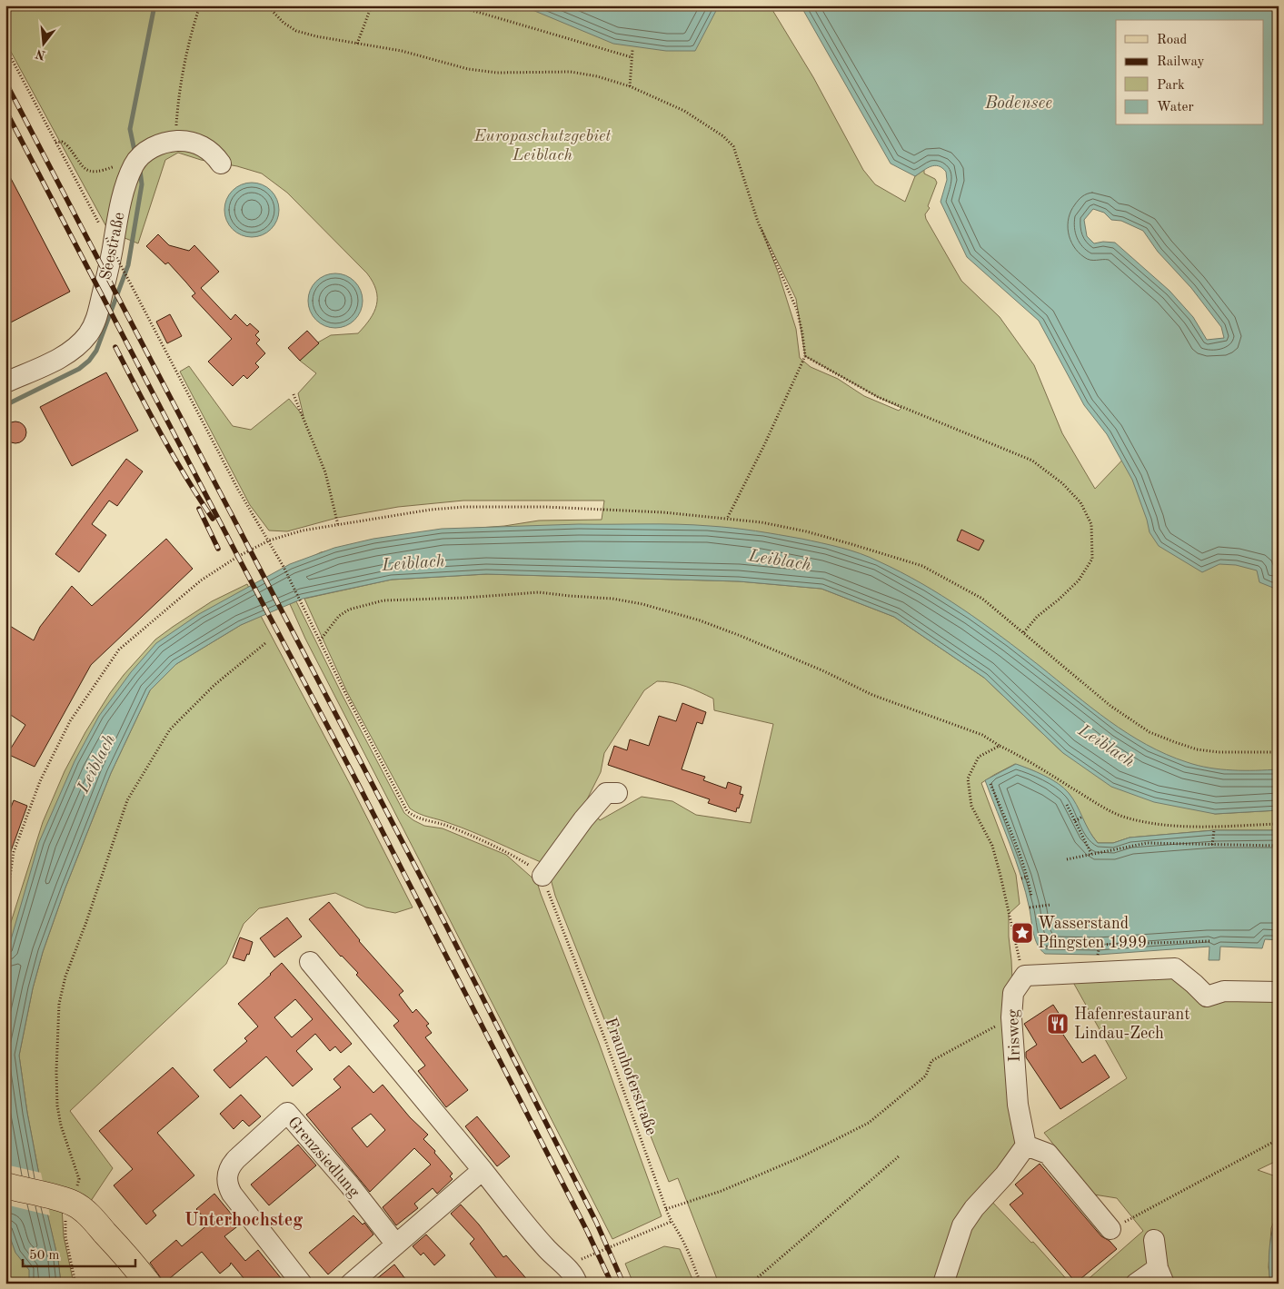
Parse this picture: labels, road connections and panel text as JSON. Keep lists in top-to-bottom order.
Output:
{
  "streets": {
    "street": ["Seestraße", "Irisweg", "Grenzsiedlung"],
    "path": ["Fraunhoferstraße"]
  },
  "districts": ["Unterhochsteg"],
  "water": ["Bodensee", "Leiblach"],
  "parks": ["Europaschutzgebiet Leiblach"],
  "places": {
    "place": ["Wasserstand Pfingsten 1999"],
    "restaurant": ["Hafenrestaurant Lindau-Zech"]
  },
  "legend": [
    "Road",
    "Railway",
    "Park",
    "Water"
  ],
  "scale_bar": "50 m",
  "north": "bottom"
}
